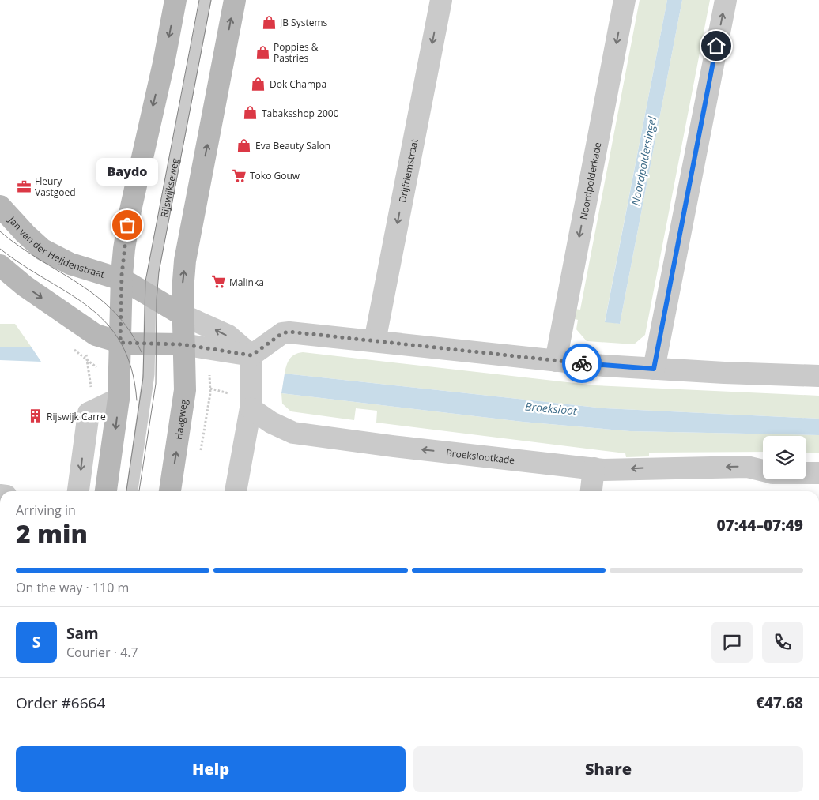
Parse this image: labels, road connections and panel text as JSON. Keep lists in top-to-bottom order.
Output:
{
  "streets": {
    "main road": ["Jan van der Heijdenstraat", "Haagweg"],
    "street": ["Drijfriemstraat", "Noordpolderkade", "Broekslootkade"],
    "lane": ["Rijswijkseweg"]
  },
  "crossings": [
    ["Rijswijkseweg", "Jan van der Heijdenstraat"]
  ],
  "one_way": ["Drijfriemstraat"],
  "water": ["Noordpoldersingel", "Broeksloot"],
  "places": {
    "shop": [
      "JB Systems",
      "Poppies & Pastries",
      "Dok Champa",
      "Tabaksshop 2000",
      "Eva Beauty Salon"
    ],
    "supermarket": ["Toko Gouw", "Malinka"],
    "office": ["Fleury Vastgoed"],
    "other": ["Baydo"],
    "building": ["Rijswijk Carre"]
  },
  "page": {
    "bubble": "Baydo",
    "heading": ["2 min", "Arriving in", "07:44–07:49"],
    "panel": [
      "Sam",
      "Courier · 4.7",
      "Order #6664",
      "€47.68"
    ],
    "bar": "On the way · 110 m",
    "round": "S",
    "buttons": ["Help", "Share"]
  }
}
